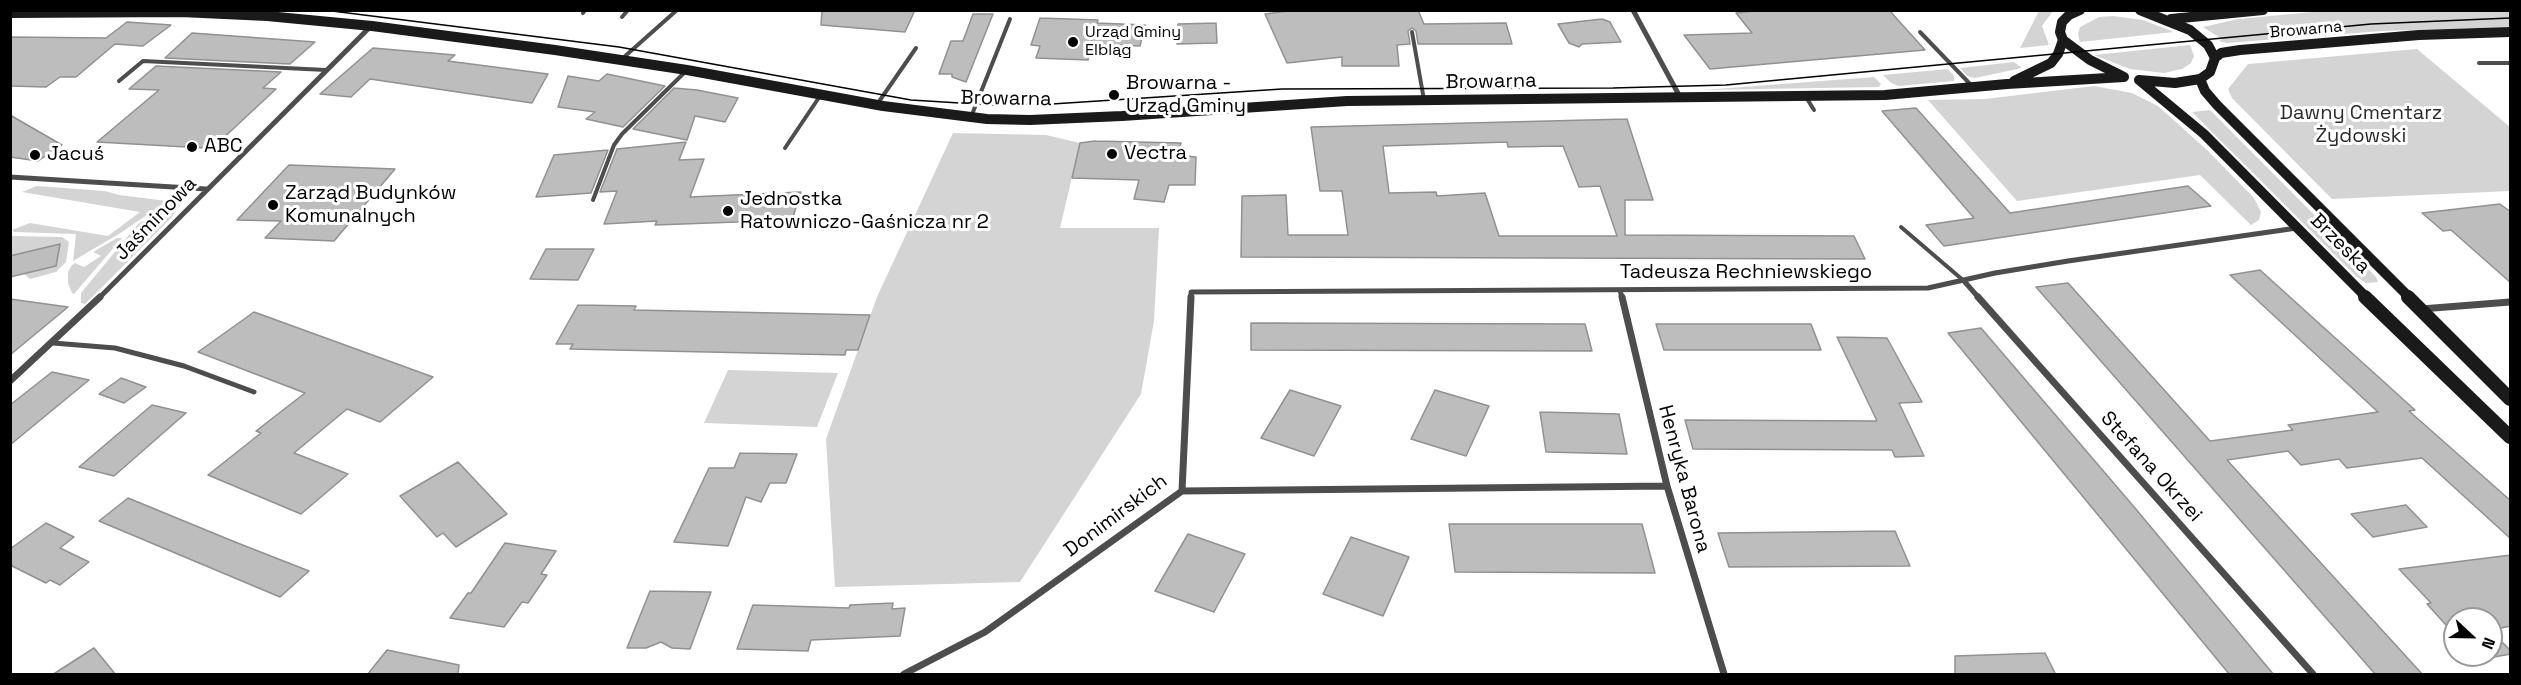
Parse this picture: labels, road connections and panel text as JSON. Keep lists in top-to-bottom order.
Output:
{
  "streets": {
    "main road": ["Browarna", "Brzeska"],
    "street": [
      "Jaśminowa",
      "Tadeusza Rechniewskiego",
      "Stefana Okrzei",
      "Henryka Barona",
      "Donimirskich"
    ]
  },
  "crossings": [
    ["Browarna", "Jaśminowa"],
    ["Brzeska", "Tadeusza Rechniewskiego"],
    ["Tadeusza Rechniewskiego", "Stefana Okrzei"],
    ["Tadeusza Rechniewskiego", "Henryka Barona"],
    ["Tadeusza Rechniewskiego", "Donimirskich"]
  ],
  "parks": ["Dawny Cmentarz Żydowski"],
  "places": [
    "Urząd Gminy Elbląg",
    "Browarna - Urząd Gminy",
    "ABC",
    "Vectra",
    "Jacuś",
    "Zarząd Budynków Komunalnych",
    "Jednostka Ratowniczo-Gaśnicza nr 2"
  ],
  "north": "right"
}
